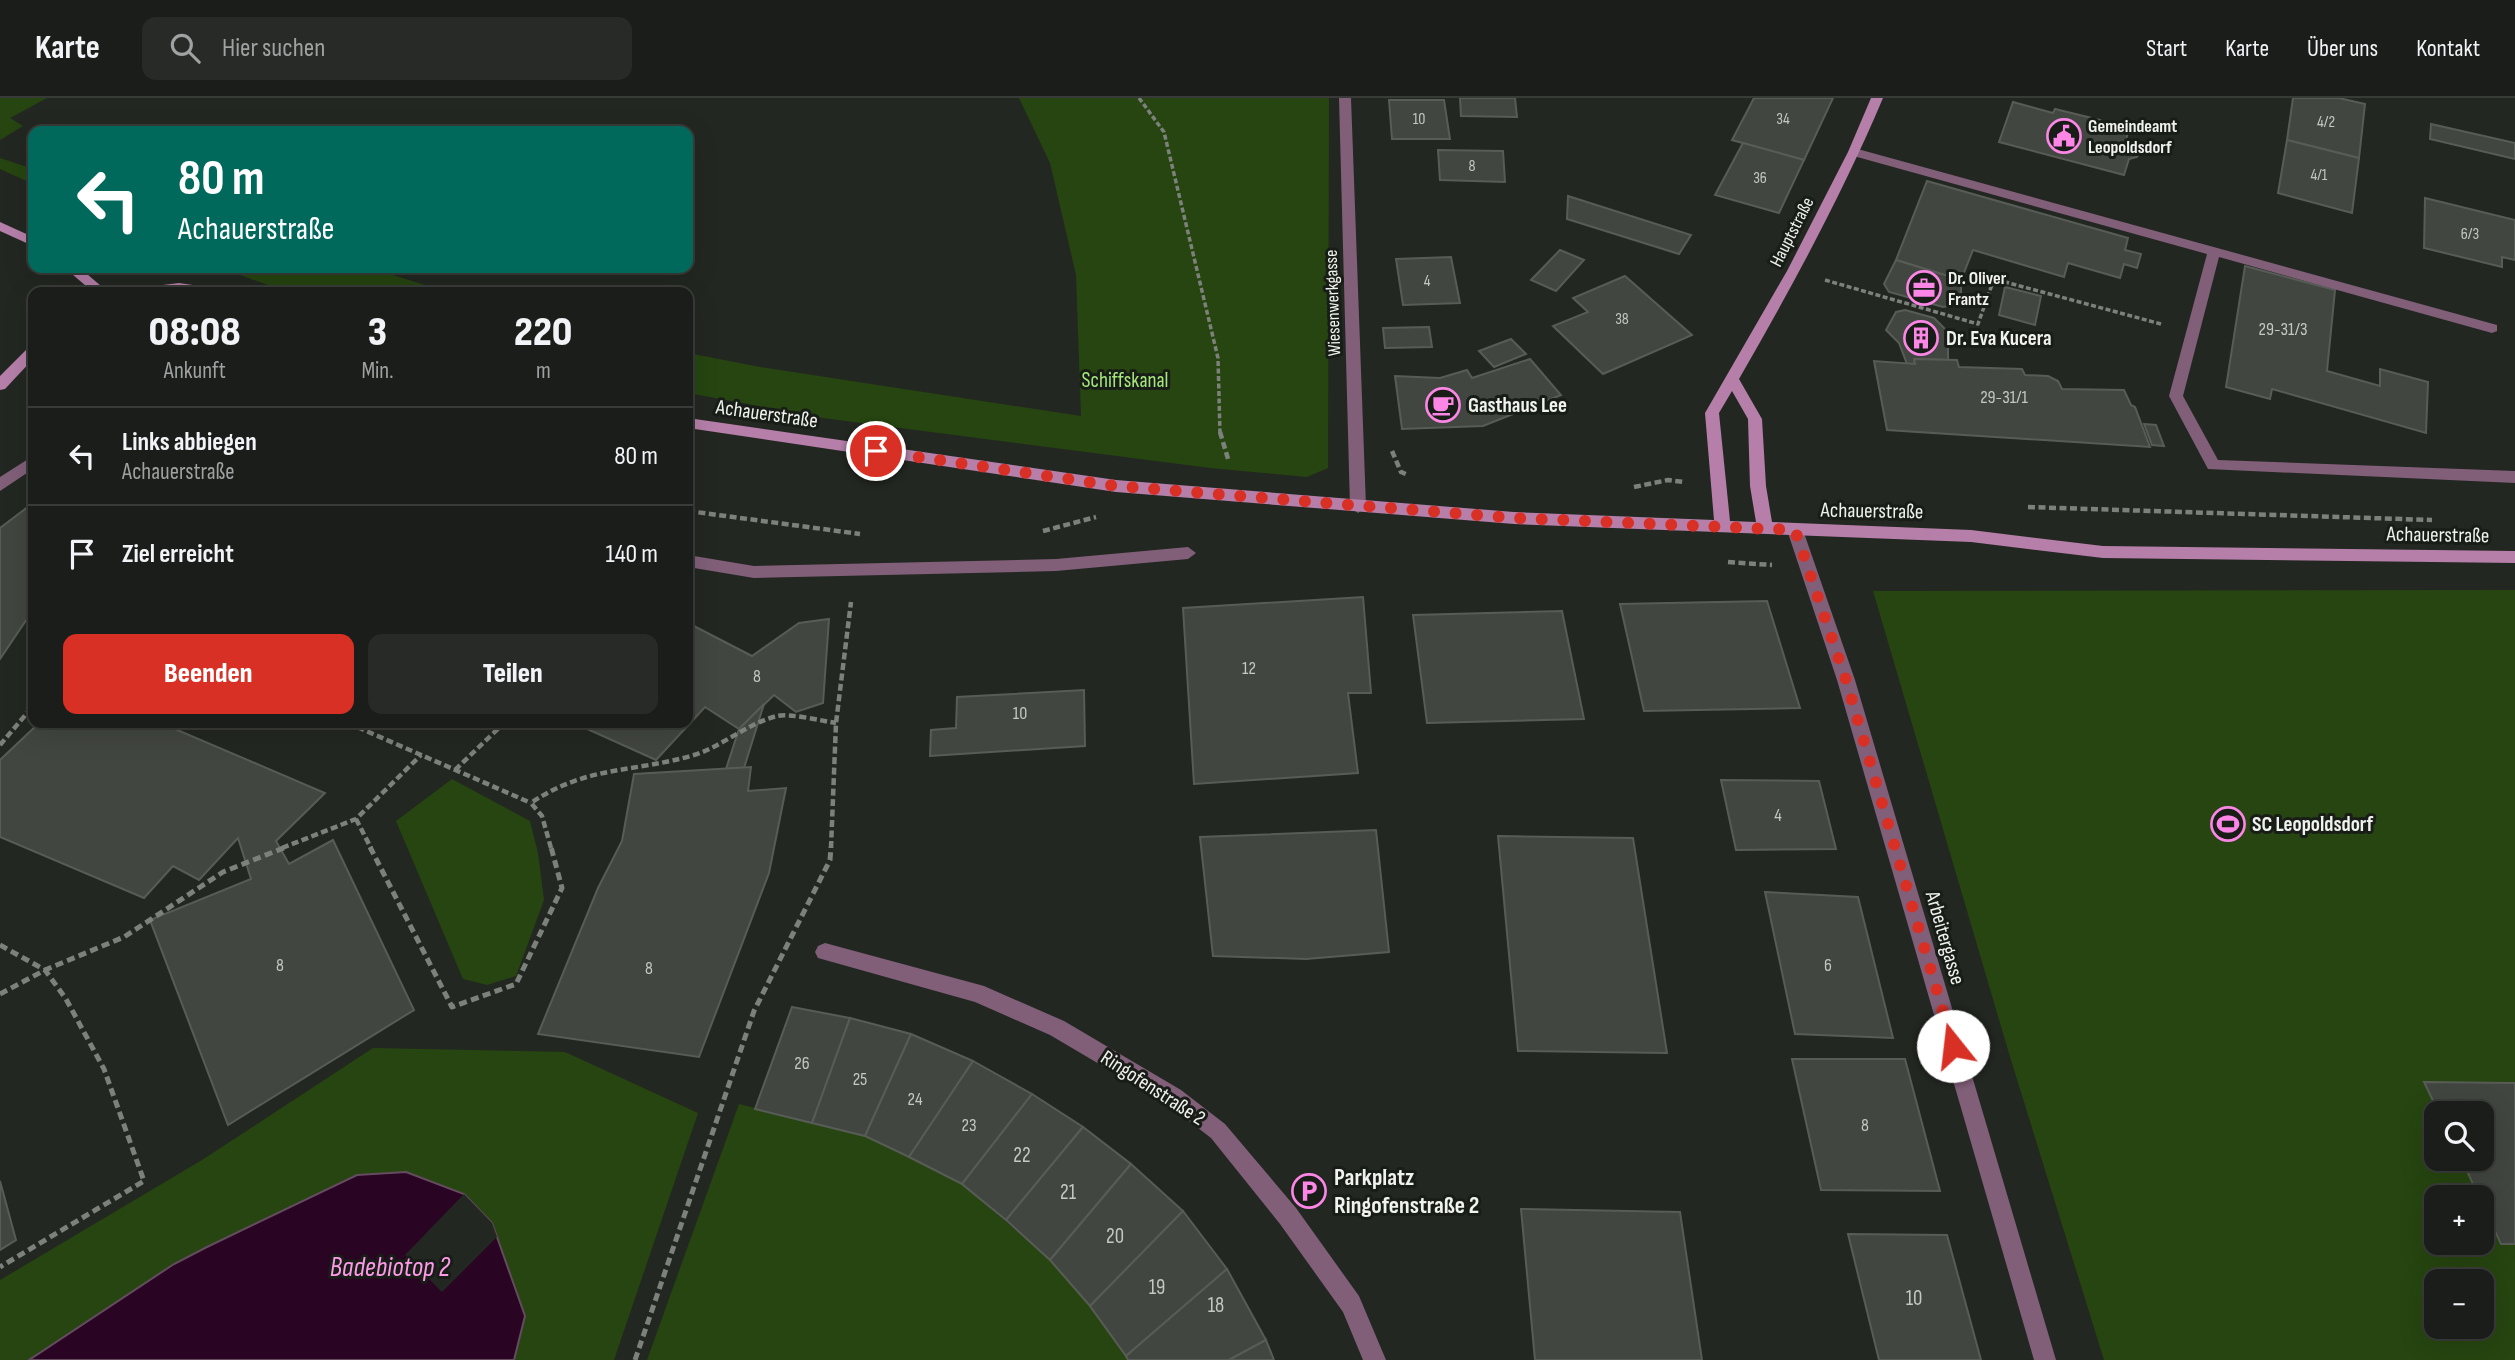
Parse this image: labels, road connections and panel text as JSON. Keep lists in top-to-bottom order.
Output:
{
  "streets": {
    "street": [
      "Hauptstraße",
      "Wiesenwerkgasse",
      "Achauerstraße",
      "Arbeitergasse",
      "Ringofenstraße 2"
    ]
  },
  "crossings": [
    ["Hauptstraße", "Achauerstraße"],
    ["Wiesenwerkgasse", "Achauerstraße"],
    ["Achauerstraße", "Arbeitergasse"]
  ],
  "water": ["Badebiotop 2"],
  "parks": ["Schiffskanal"],
  "places": {
    "public building": ["Gemeindeamt Leopoldsdorf"],
    "office": ["Dr. Oliver Frantz"],
    "building": ["Dr. Eva Kucera"],
    "cafe": ["Gasthaus Lee"],
    "sports": ["SC Leopoldsdorf"],
    "parking": ["Parkplatz Ringofenstraße 2"]
  },
  "house_numbers": [
    "10",
    "34",
    "4/2",
    "8",
    "4/1",
    "36",
    "6/3",
    "4",
    "38",
    "29-31/3",
    "29-31/1",
    "12",
    "8",
    "10",
    "4",
    "8",
    "6",
    "8",
    "26",
    "25",
    "24",
    "23",
    "8",
    "22",
    "21",
    "20",
    "19",
    "10",
    "18"
  ],
  "page": {
    "header": "Karte",
    "search": "Hier suchen",
    "nav": [
      "Start",
      "Karte",
      "Über uns",
      "Kontakt"
    ],
    "turn": ["80 m", "Achauerstraße"],
    "eta": [
      "08:08",
      "Ankunft",
      "3",
      "Min.",
      "220",
      "m"
    ],
    "list": [
      {
        "name": "Links abbiegen",
        "note": "Achauerstraße",
        "value": "80 m"
      },
      {
        "name": "Ziel erreicht",
        "value": "140 m"
      }
    ],
    "buttons": ["Beenden", "Teilen"],
    "map_buttons": ["+", "−"]
  }
}
